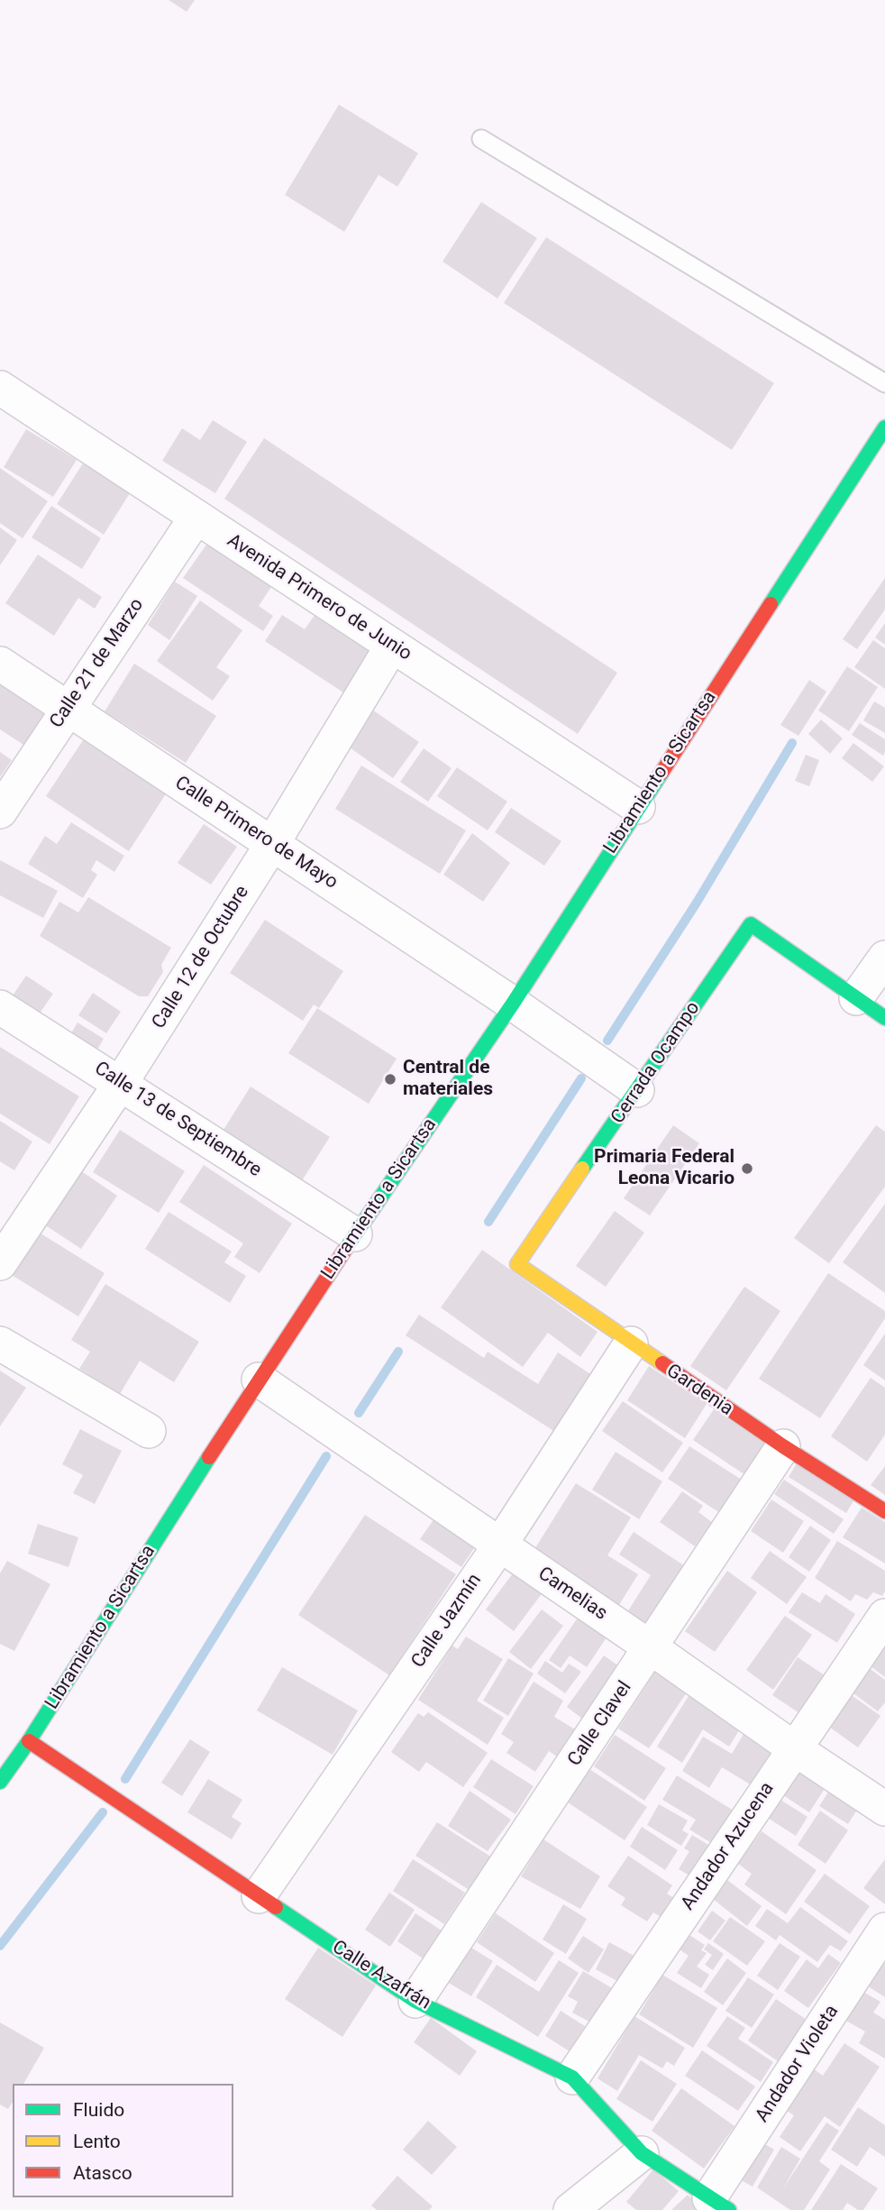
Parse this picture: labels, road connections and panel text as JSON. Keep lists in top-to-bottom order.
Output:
{
  "streets": {
    "street": [
      "Avenida Primero de Junio",
      "Calle 21 de Marzo",
      "Libramiento a Sicartsa",
      "Calle Primero de Mayo",
      "Calle 12 de Octubre",
      "Cerrada Ocampo",
      "Calle 13 de Septiembre",
      "Gardenia",
      "Camelias",
      "Calle Jazmín",
      "Calle Clavel",
      "Andador Azucena",
      "Calle Azafrán",
      "Andador Violeta"
    ]
  },
  "crossings": [
    ["Avenida Primero de Junio", "Calle 21 de Marzo"],
    ["Avenida Primero de Junio", "Libramiento a Sicartsa"],
    ["Avenida Primero de Junio", "Calle 12 de Octubre"],
    ["Calle 21 de Marzo", "Calle Primero de Mayo"],
    ["Libramiento a Sicartsa", "Calle Primero de Mayo"],
    ["Libramiento a Sicartsa", "Calle 13 de Septiembre"],
    ["Libramiento a Sicartsa", "Camelias"],
    ["Libramiento a Sicartsa", "Calle Azafrán"],
    ["Calle Primero de Mayo", "Calle 12 de Octubre"],
    ["Calle Primero de Mayo", "Cerrada Ocampo"],
    ["Calle 12 de Octubre", "Calle 13 de Septiembre"],
    ["Cerrada Ocampo", "Gardenia"],
    ["Gardenia", "Calle Jazmín"],
    ["Gardenia", "Calle Clavel"],
    ["Camelias", "Calle Jazmín"],
    ["Camelias", "Calle Clavel"],
    ["Camelias", "Andador Azucena"],
    ["Calle Jazmín", "Calle Azafrán"],
    ["Calle Clavel", "Calle Azafrán"],
    ["Andador Azucena", "Calle Azafrán"],
    ["Calle Azafrán", "Andador Violeta"]
  ],
  "places": ["Central de materiales", "Primaria Federal Leona Vicario"],
  "legend": ["Fluido", "Lento", "Atasco"]
}
